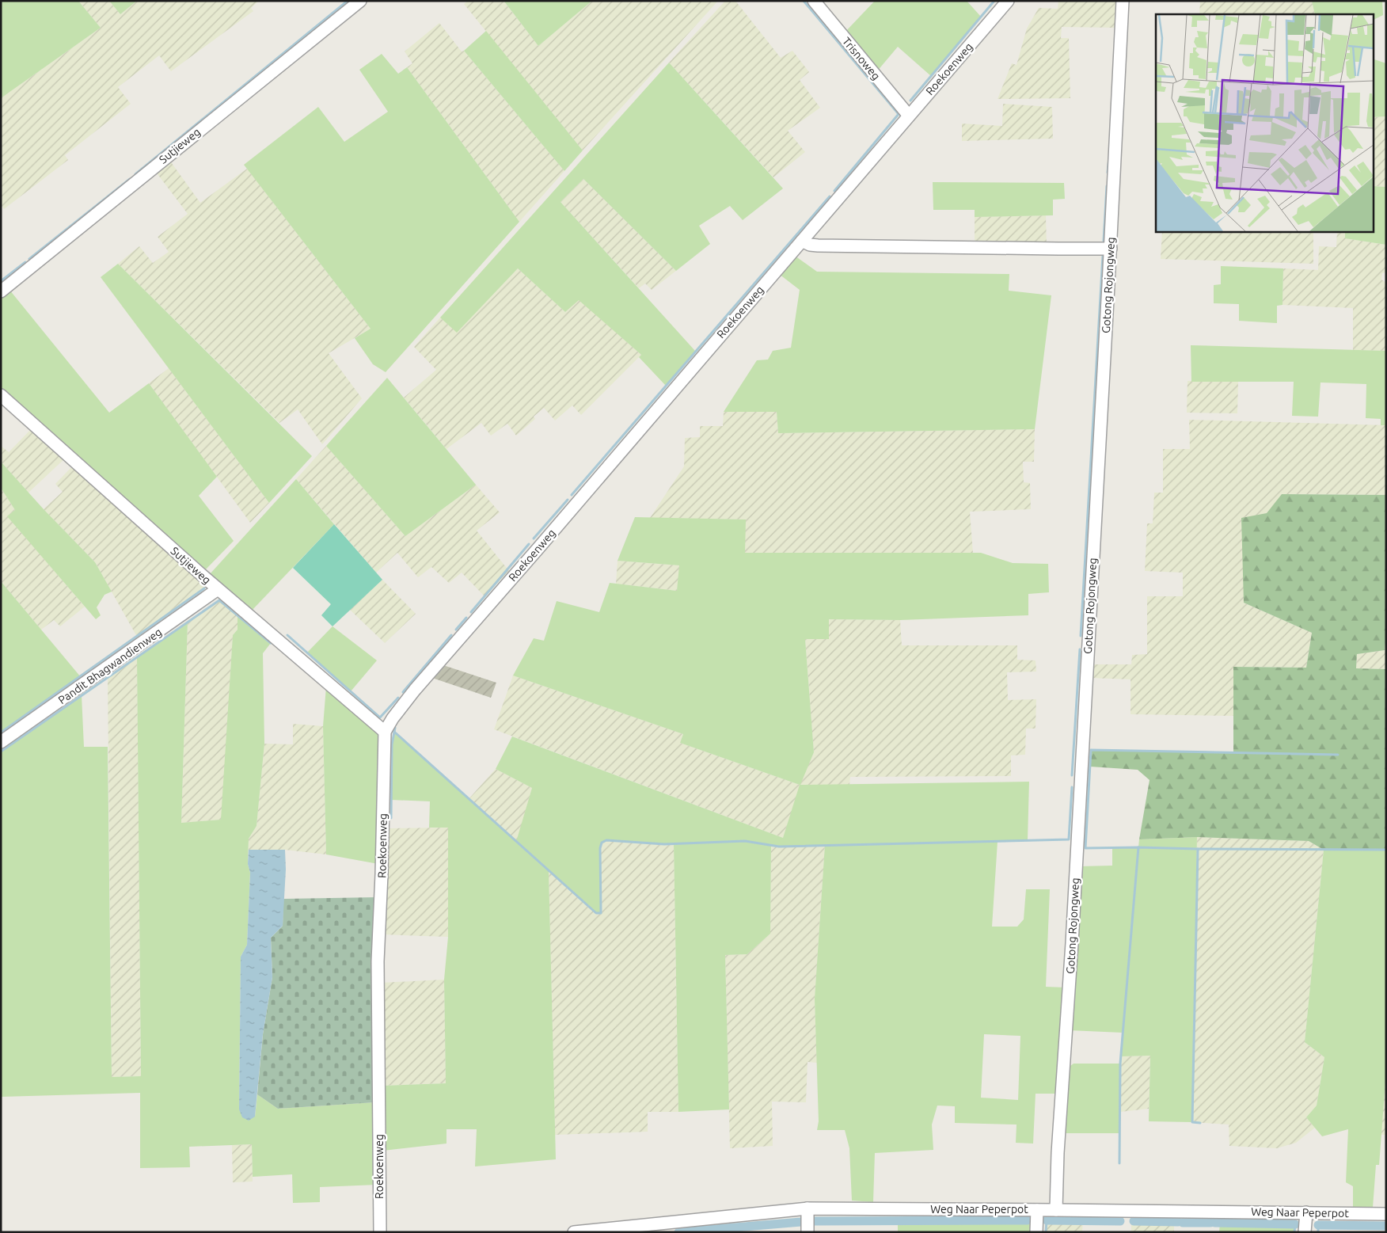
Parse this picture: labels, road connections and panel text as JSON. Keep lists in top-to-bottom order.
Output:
{
  "streets": {
    "street": [
      "Trisnoweg",
      "Roekoenweg",
      "Sutjieweg",
      "Gotong Rojongweg",
      "Pandit Bhagwandienweg",
      "Weg Naar Peperpot"
    ]
  },
  "crossings": [
    ["Trisnoweg", "Roekoenweg"],
    ["Roekoenweg", "Sutjieweg"],
    ["Sutjieweg", "Pandit Bhagwandienweg"],
    ["Gotong Rojongweg", "Weg Naar Peperpot"]
  ]
}
